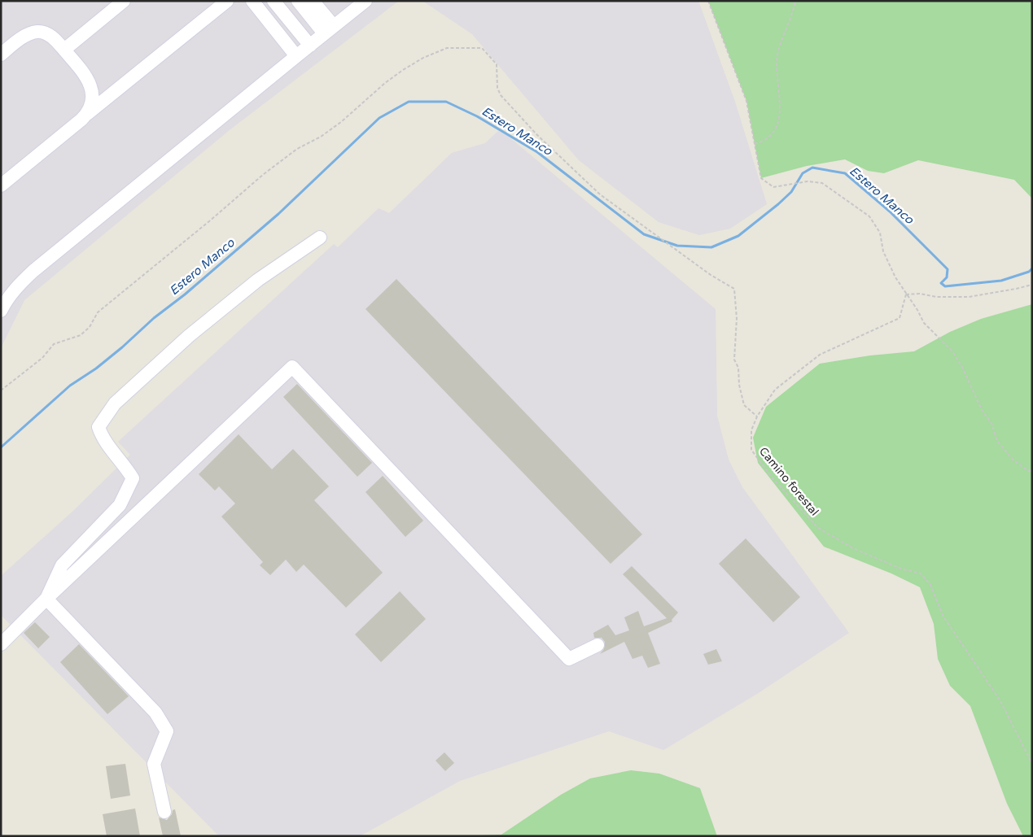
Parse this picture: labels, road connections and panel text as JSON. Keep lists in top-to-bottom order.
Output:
{
  "streets": {
    "path": ["Camino forestal"]
  },
  "water": ["Estero Manco"]
}
